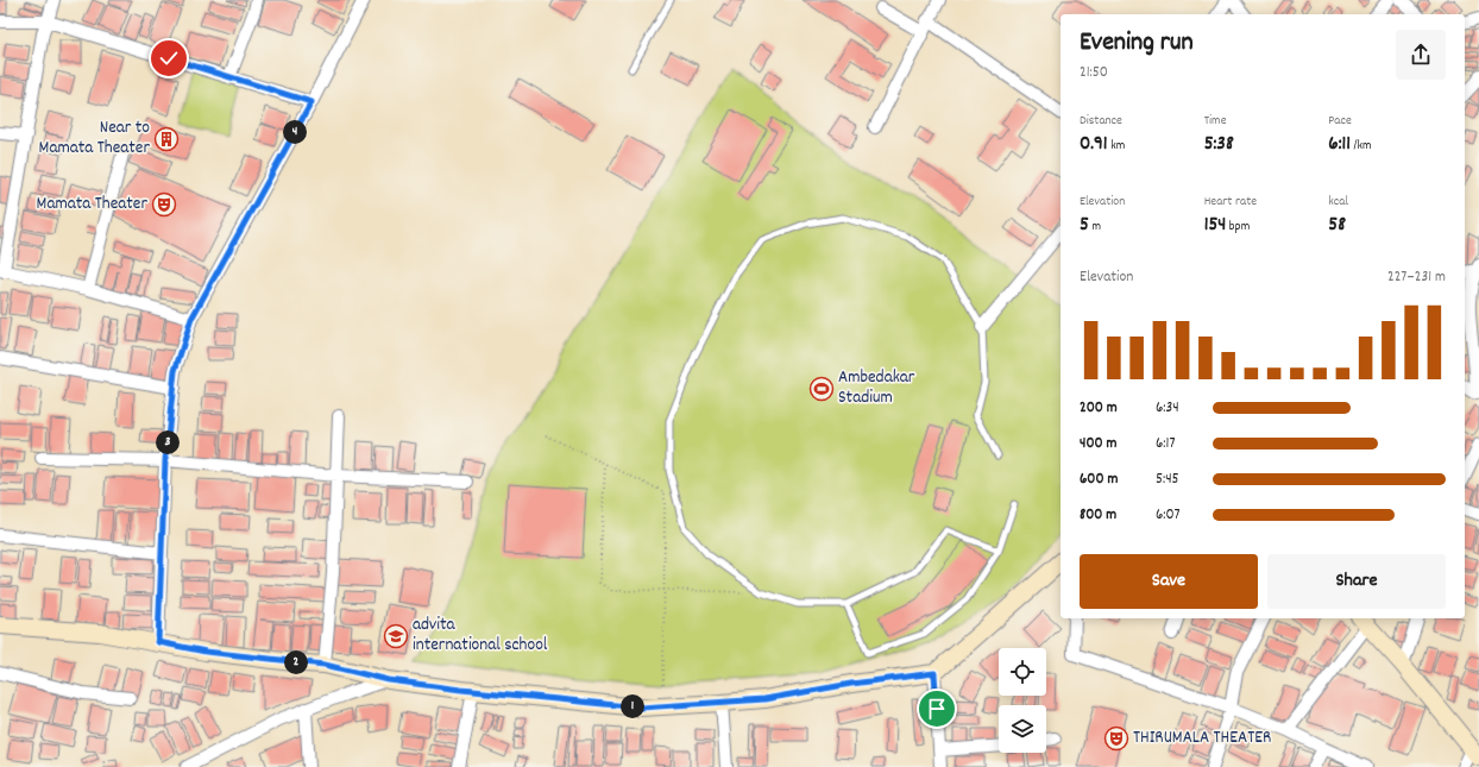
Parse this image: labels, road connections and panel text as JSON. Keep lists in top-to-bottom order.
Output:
{
  "places": {
    "building": ["Near to Mamata Theater"],
    "theatre": ["Mamata Theater", "THIRUMALA THEATER"],
    "sports": ["Ambedakar Stadium"],
    "school or university": ["advita international school"]
  },
  "page": {
    "heading": ["Evening run", "21:50"],
    "stats": [
      ["Distance", "0.91 km"],
      ["Time", "5:38"],
      ["Pace", "6:11 /km"],
      ["Elevation", "5 m"],
      ["Heart rate", "154 bpm"],
      ["kcal", "58"]
    ],
    "pins": [
      "4",
      "3",
      "2",
      "1"
    ],
    "chart": ["Elevation", "227–231 m"],
    "list": [
      {
        "name": "200 m",
        "note": "6:34"
      },
      {
        "name": "400 m",
        "note": "6:17"
      },
      {
        "name": "600 m",
        "note": "5:45"
      },
      {
        "name": "800 m",
        "note": "6:07"
      }
    ],
    "buttons": ["Save", "Share"]
  }
}
